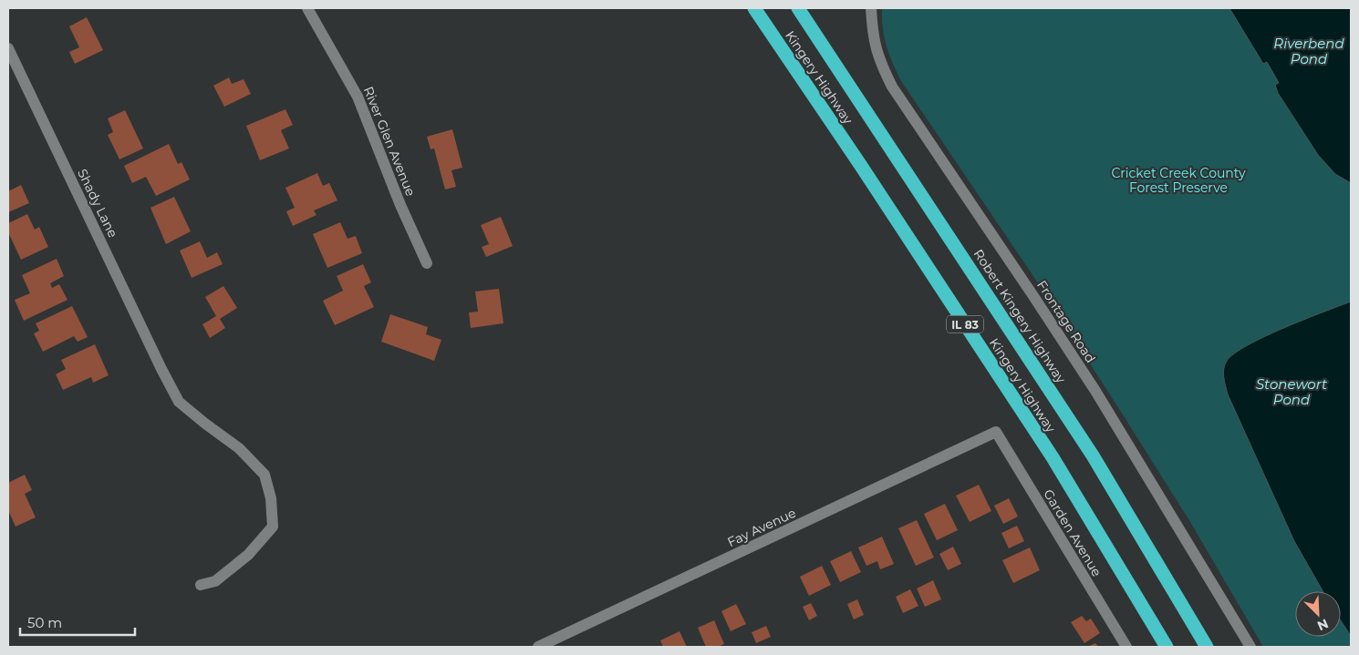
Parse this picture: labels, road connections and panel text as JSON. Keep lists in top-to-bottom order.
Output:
{
  "streets": {
    "highway": ["Kingery Highway", "Robert Kingery Highway", "IL 83"],
    "street": [
      "River Glen Avenue",
      "Shady Lane",
      "Frontage Road",
      "Fay Avenue",
      "Garden Avenue"
    ]
  },
  "crossings": [
    ["Fay Avenue", "Garden Avenue"]
  ],
  "water": ["Riverbend Pond", "Stonewort Pond"],
  "parks": ["Cricket Creek County Forest Preserve"],
  "scale_bar": "50 m",
  "north": "bottom right"
}
